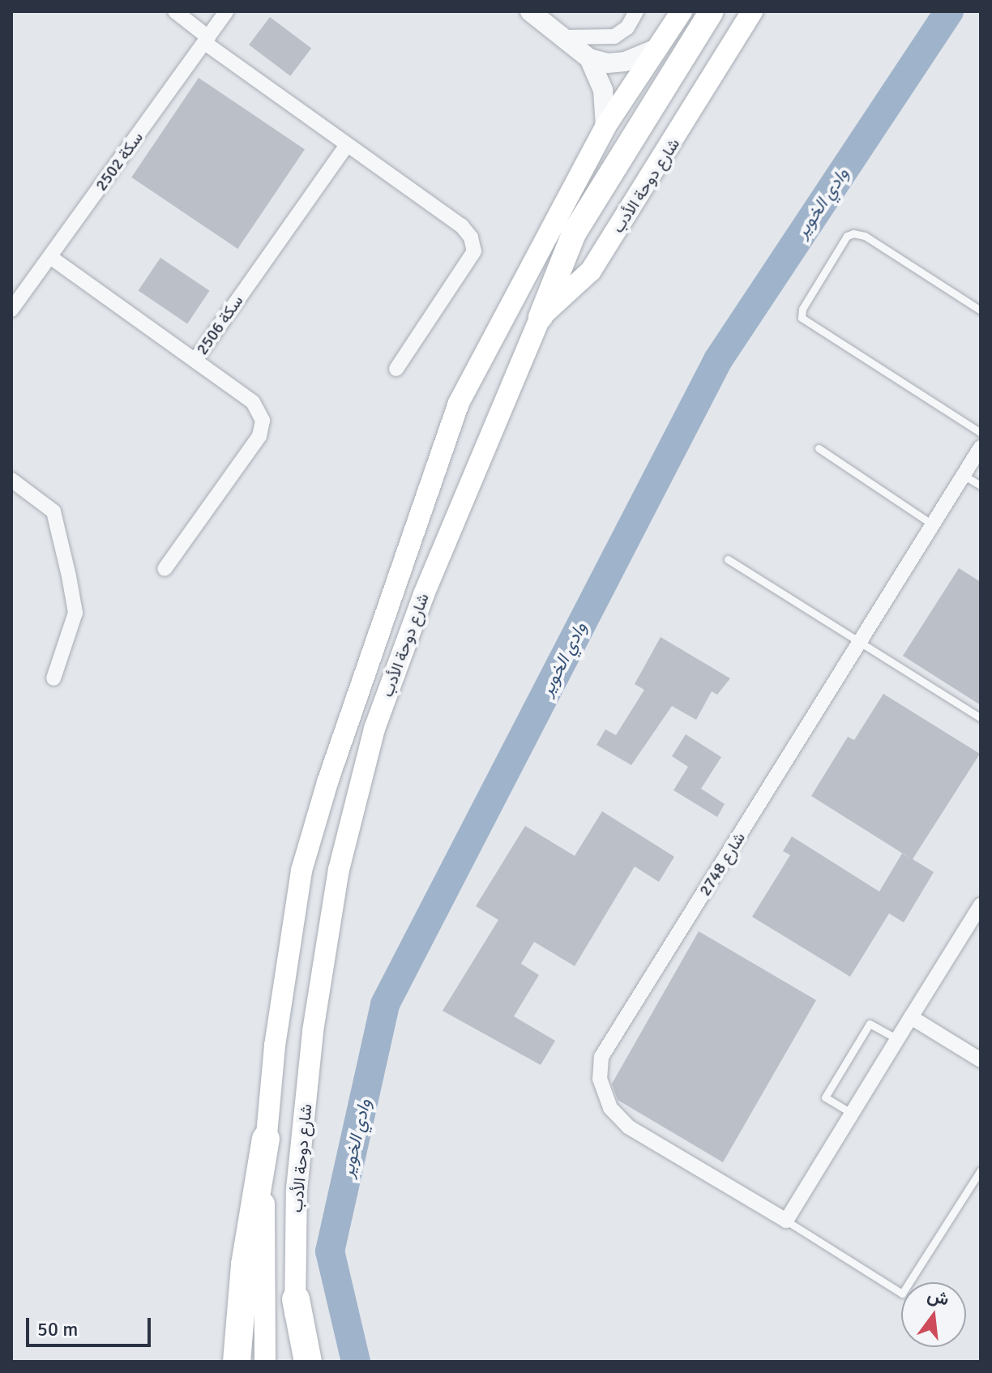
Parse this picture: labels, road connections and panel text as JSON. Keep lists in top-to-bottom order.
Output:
{
  "streets": {
    "main road": ["شارع دوحة الأدب"],
    "street": ["2502 سكة", "سكة 2506", "شارع 2748"]
  },
  "crossings": [
    ["2502 سكة", "سكة 2506"]
  ],
  "water": ["وادي الخوير"],
  "scale_bar": "50 m",
  "north": "top"
}
